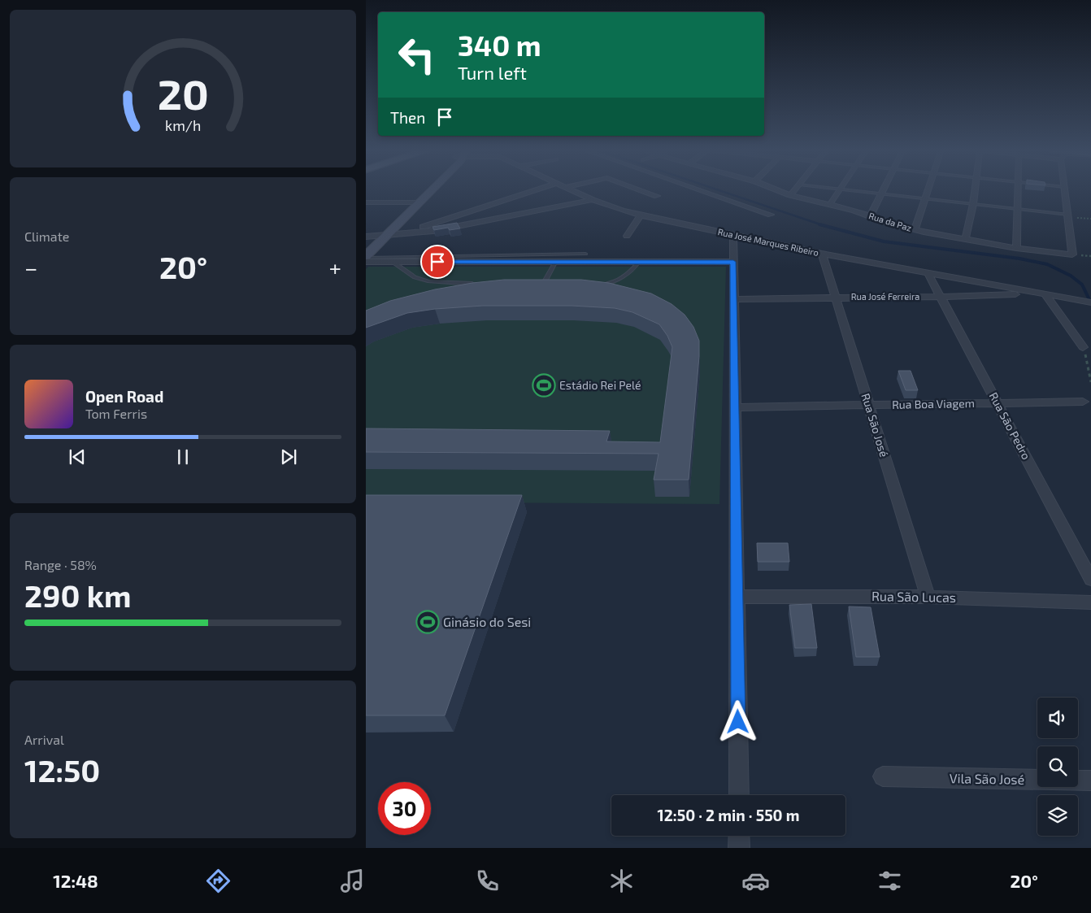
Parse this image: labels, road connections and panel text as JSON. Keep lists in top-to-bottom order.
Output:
{
  "streets": {
    "street": [
      "Rua da Paz",
      "Rua José Marques Ribeiro",
      "Rua José Ferreira",
      "Rua Boa Viagem",
      "Rua São José",
      "Rua São Pedro",
      "Rua São Lucas",
      "Vila São José"
    ]
  },
  "crossings": [
    ["Rua José Marques Ribeiro", "Rua José Ferreira"],
    ["Rua José Marques Ribeiro", "Rua São José"],
    ["Rua José Marques Ribeiro", "Rua São Pedro"],
    ["Rua José Ferreira", "Rua São José"],
    ["Rua José Ferreira", "Rua São Pedro"],
    ["Rua Boa Viagem", "Rua São José"],
    ["Rua Boa Viagem", "Rua São Pedro"],
    ["Rua São José", "Rua São Lucas"]
  ],
  "places": {
    "sports": ["Estádio Rei Pelé", "Ginásio do Sesi"]
  },
  "page": {
    "turn": ["340 m", "Turn left"],
    "then": "Then",
    "tile": [
      "Climate",
      ["Range · 58%", "290 km"],
      ["Arrival", "12:50"]
    ],
    "heat": ["−", "20°", "+"],
    "song": ["Open Road", "Tom Ferris"],
    "limit": "30",
    "trip": "12:50 · 2 min · 550 m",
    "tabs": ["12:48", "20°"],
    "gauge": ["20", "km/h"]
  }
}
